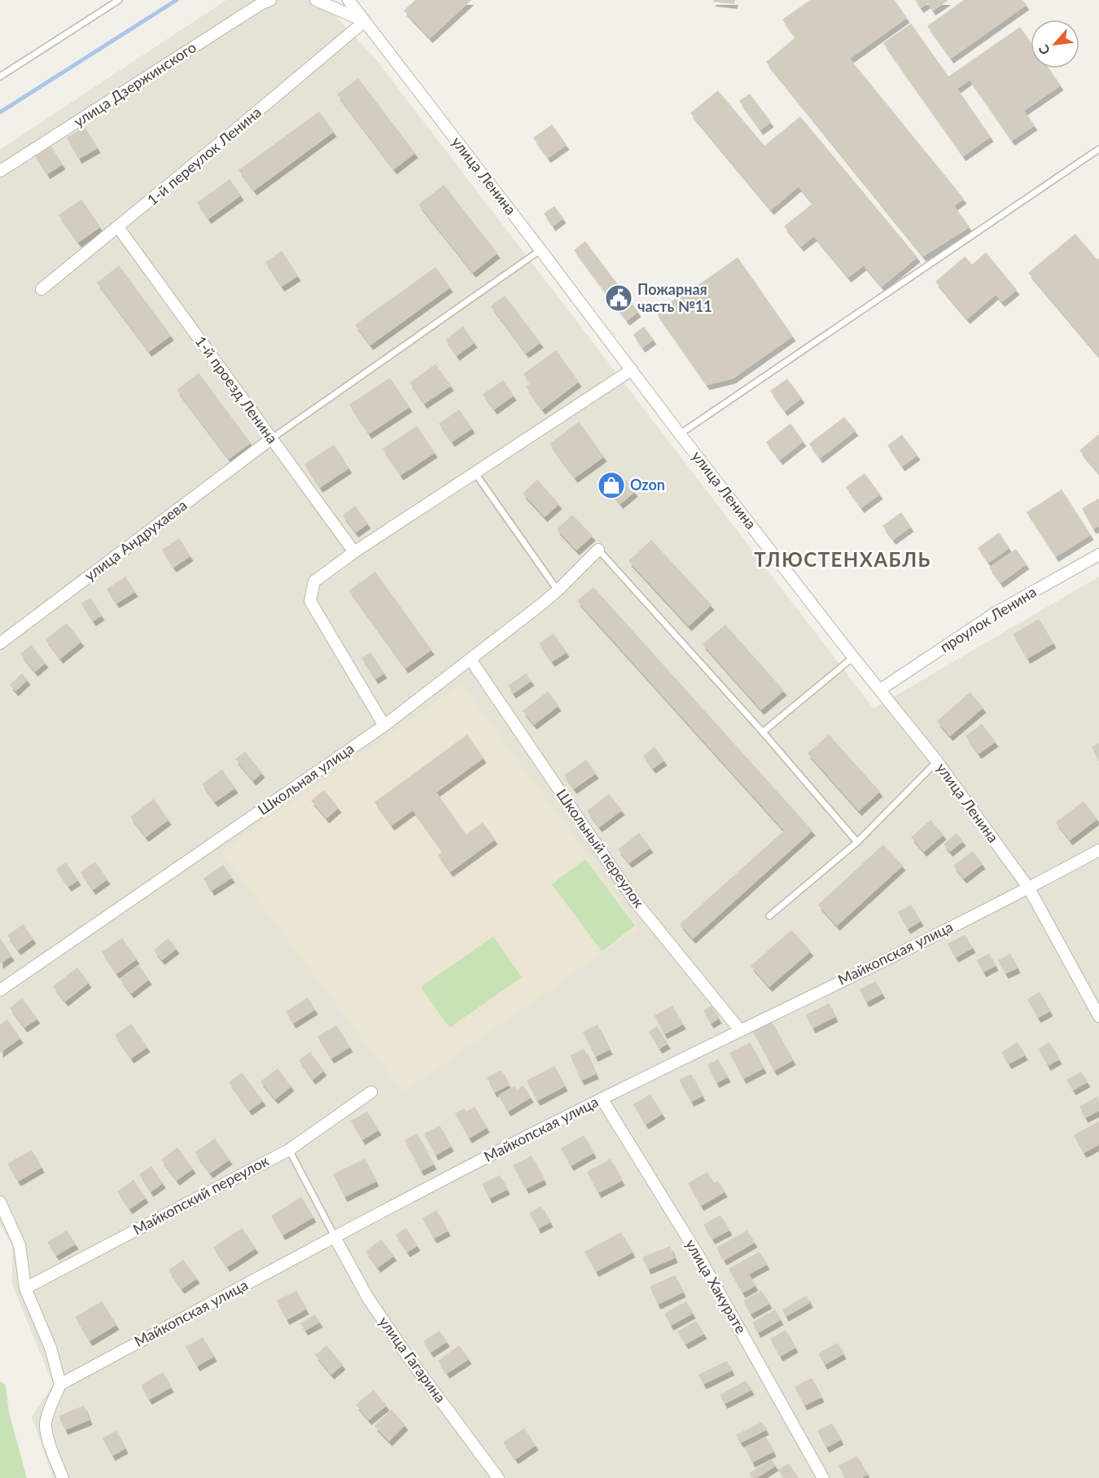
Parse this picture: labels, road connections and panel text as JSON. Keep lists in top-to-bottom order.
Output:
{
  "streets": {
    "street": [
      "улица Дзержинского",
      "1-й переулок Ленина",
      "улица Ленина",
      "1-й проезд Ленина",
      "улица Андрухаева",
      "проулок Ленина",
      "Школьная улица",
      "Школьный переулок",
      "Майкопская улица",
      "Майкопский переулок",
      "улица Хакурате",
      "улица Гагарина"
    ]
  },
  "crossings": [
    ["1-й переулок Ленина", "улица Ленина"],
    ["1-й переулок Ленина", "1-й проезд Ленина"],
    ["улица Ленина", "проулок Ленина"],
    ["улица Ленина", "Майкопская улица"],
    ["1-й проезд Ленина", "улица Андрухаева"],
    ["Школьная улица", "Школьный переулок"],
    ["Школьный переулок", "Майкопская улица"],
    ["Майкопская улица", "улица Хакурате"],
    ["Майкопская улица", "улица Гагарина"]
  ],
  "districts": ["ТЛЮСТЕНХАБЛЬ"],
  "places": {
    "public building": ["Пожарная часть №11"],
    "shop": ["Ozon"]
  },
  "north": "bottom left"
}
